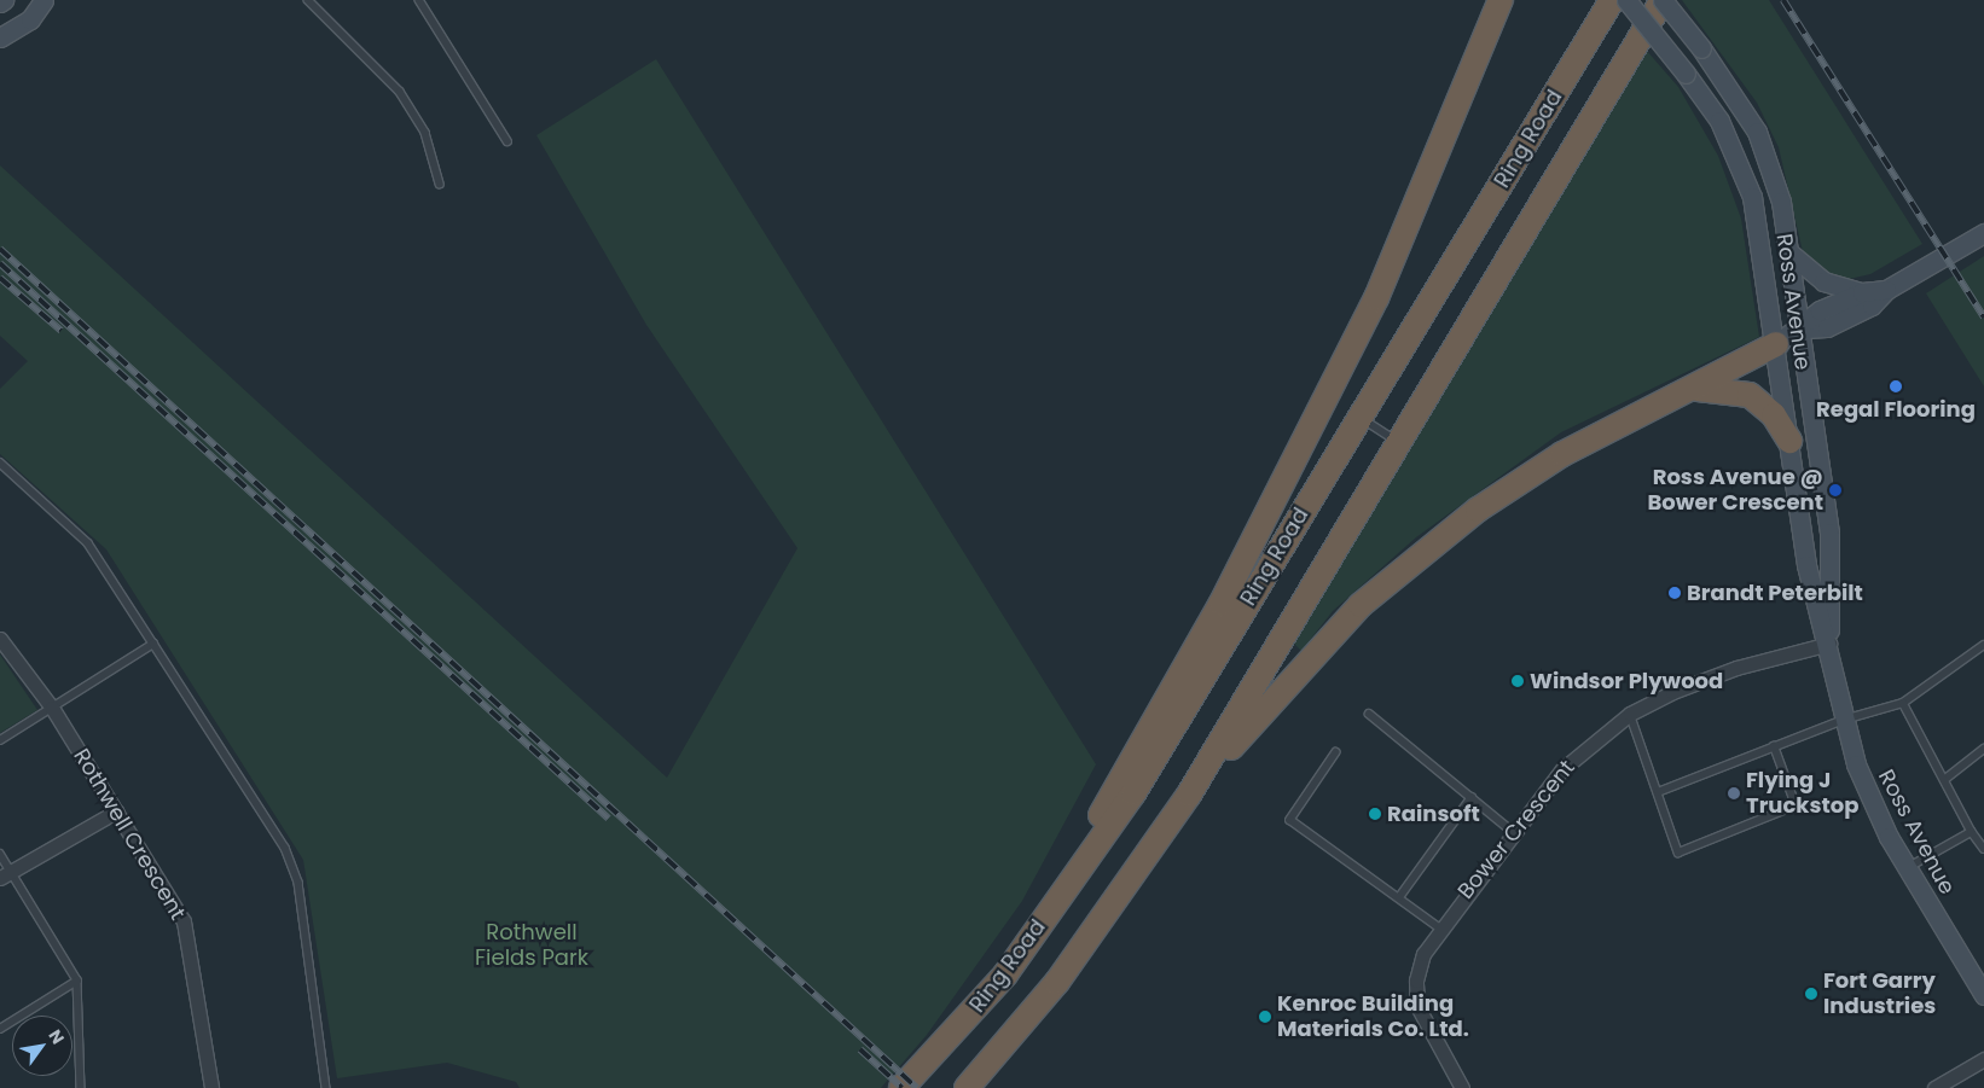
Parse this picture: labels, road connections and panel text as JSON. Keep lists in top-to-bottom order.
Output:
{
  "streets": {
    "highway": ["Ring Road"],
    "main road": ["Ross Avenue"],
    "street": ["Bower Crescent", "Rothwell Crescent"]
  },
  "crossings": [
    ["Ring Road", "Ross Avenue"],
    ["Ross Avenue", "Bower Crescent"]
  ],
  "parks": ["Rothwell Fields Park"],
  "places": [
    "Regal Flooring",
    "Ross Avenue @ Bower Crescent",
    "Brandt Peterbilt",
    "Windsor Plywood",
    "Flying J Truckstop",
    "Rainsoft",
    "Fort Garry Industries",
    "Kenroc Building Materials Co. Ltd."
  ],
  "north": "top right"
}
